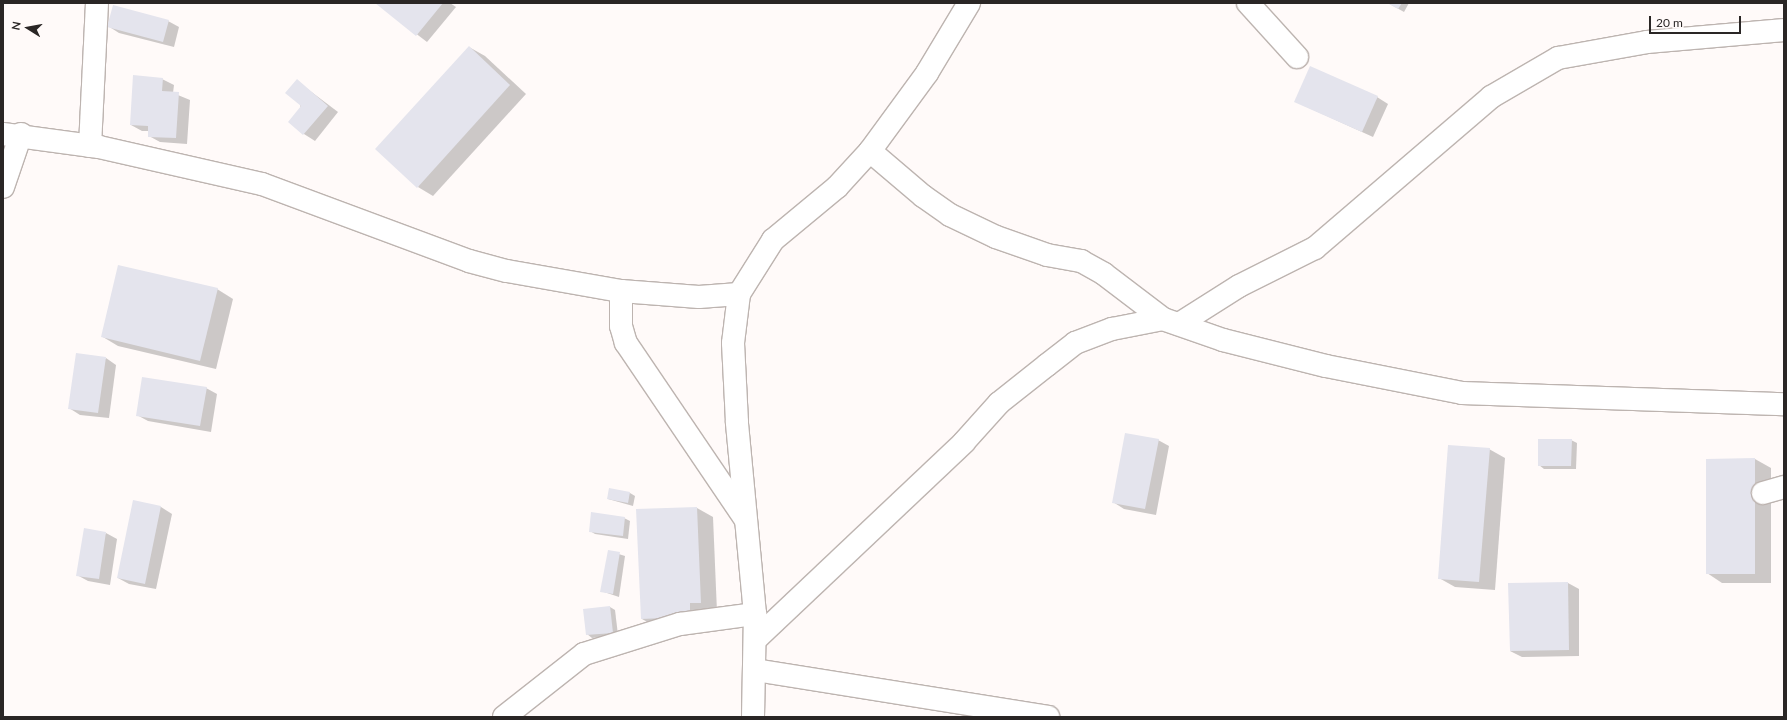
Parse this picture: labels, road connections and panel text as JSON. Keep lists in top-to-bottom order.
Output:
{
  "scale_bar": "20 m",
  "north": "left"
}
